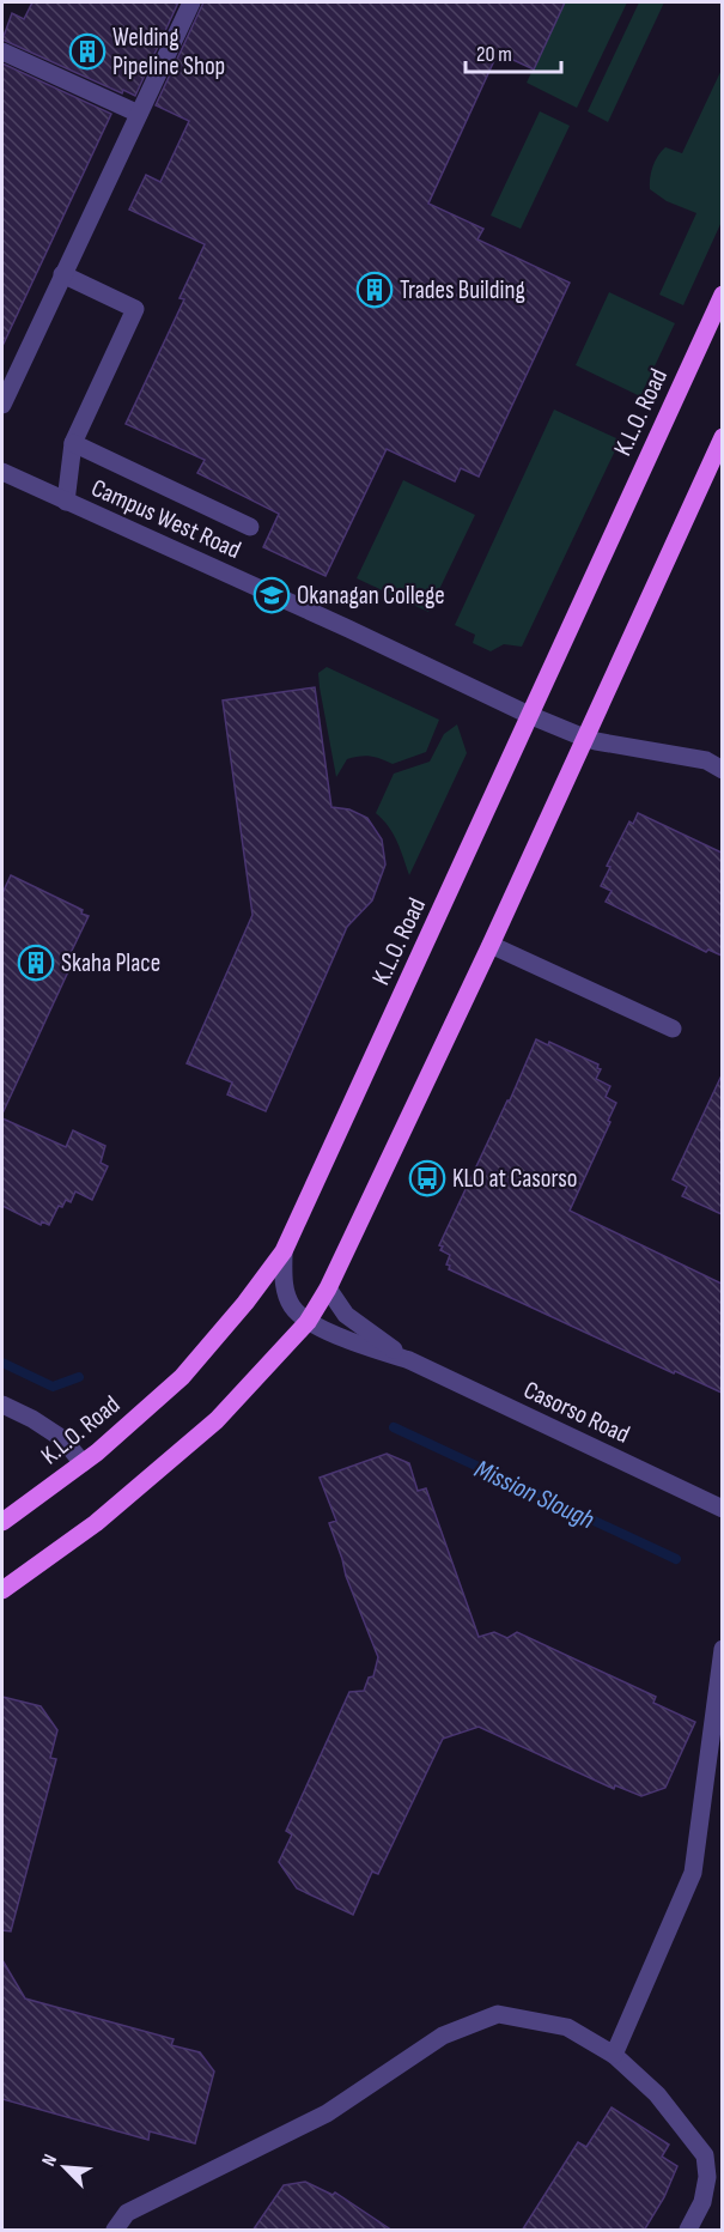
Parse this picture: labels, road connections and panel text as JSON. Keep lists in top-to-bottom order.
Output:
{
  "streets": {
    "main road": ["K.L.O. Road"],
    "street": ["Campus West Road", "Casorso Road"]
  },
  "crossings": [
    ["K.L.O. Road", "Campus West Road"]
  ],
  "water": ["Mission Slough"],
  "places": {
    "building": ["Welding Pipeline Shop", "Trades Building", "Skaha Place"],
    "school or university": ["Okanagan College"],
    "bus stop": ["KLO at Casorso"]
  },
  "scale_bar": "20 m",
  "north": "top left"
}
